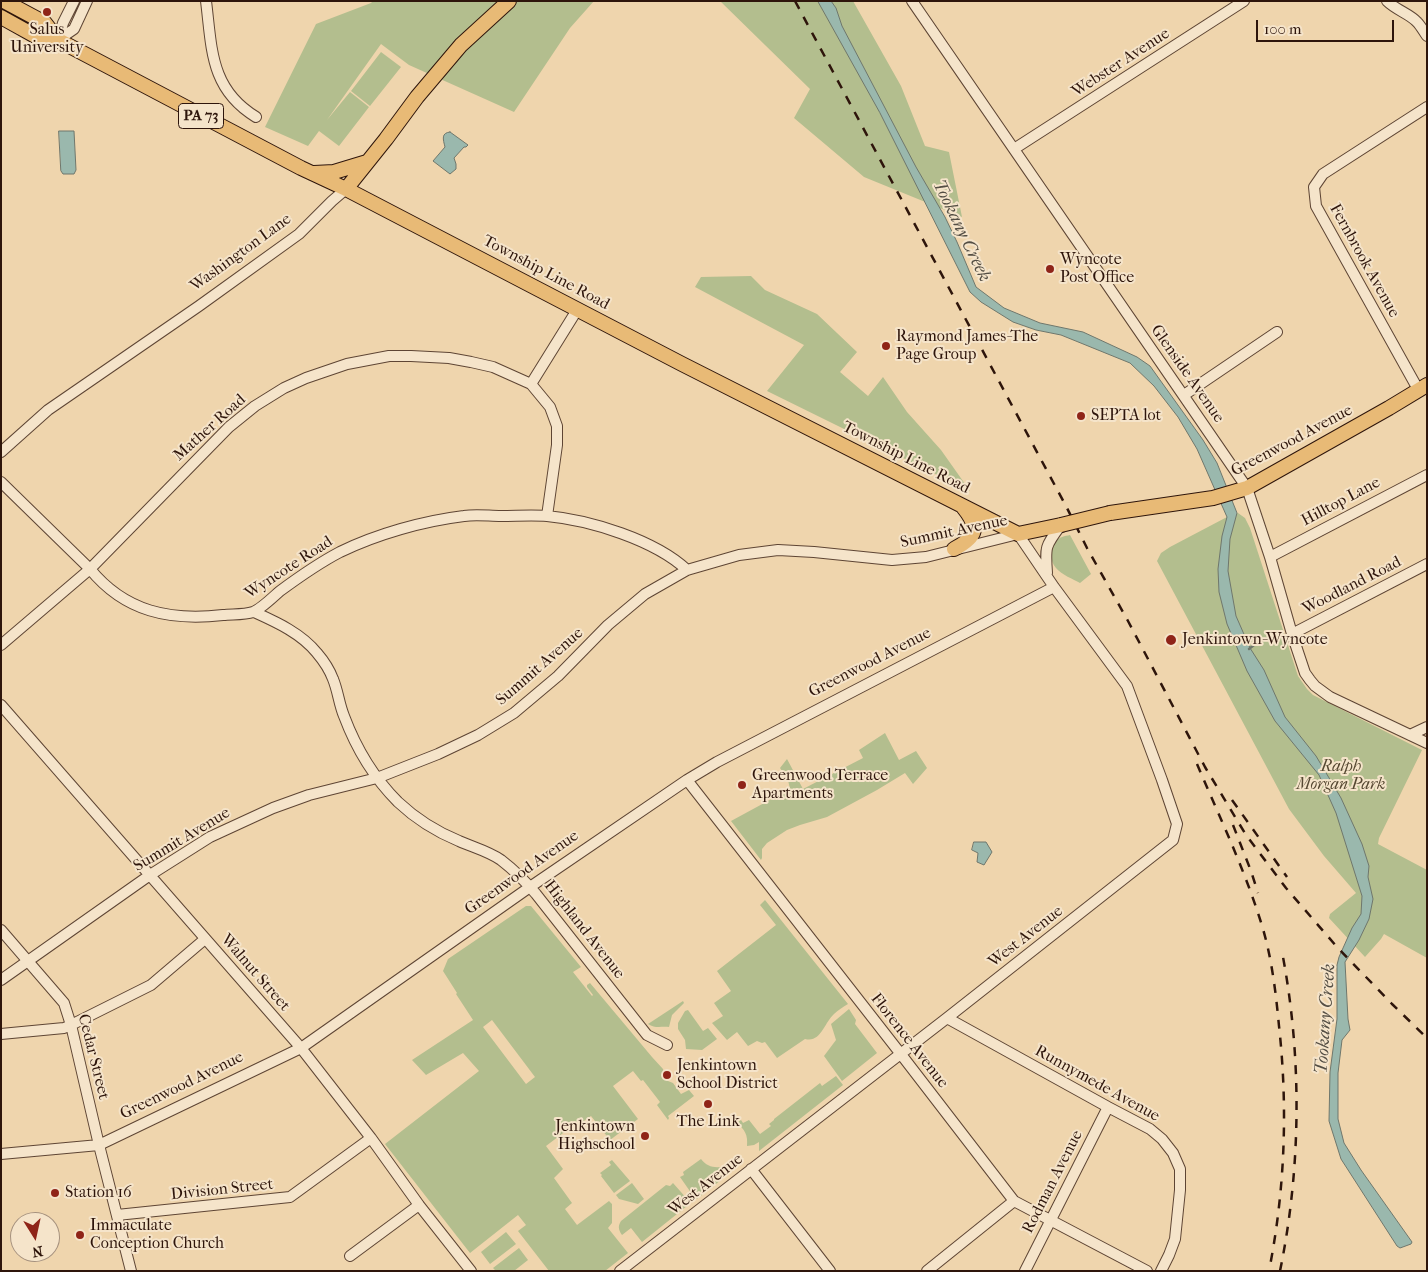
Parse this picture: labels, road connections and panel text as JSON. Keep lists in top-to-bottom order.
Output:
{
  "streets": {
    "main road": [
      "PA 73",
      "Washington Lane",
      "Township Line Road",
      "Greenwood Avenue"
    ],
    "street": [
      "Webster Avenue",
      "Fernbrook Avenue",
      "Glenside Avenue",
      "Mather Road",
      "Hilltop Lane",
      "Summit Avenue",
      "Wyncote Road",
      "Woodland Road",
      "Highland Avenue",
      "West Avenue",
      "Walnut Street",
      "Florence Avenue",
      "Cedar Street",
      "Runnymede Avenue",
      "Rodman Avenue",
      "Division Street"
    ]
  },
  "crossings": [
    ["Webster Avenue", "Glenside Avenue"],
    ["Washington Lane", "Township Line Road"],
    ["Fernbrook Avenue", "Greenwood Avenue"],
    ["Township Line Road", "Greenwood Avenue"],
    ["Township Line Road", "Summit Avenue"],
    ["Township Line Road", "West Avenue"],
    ["Glenside Avenue", "Greenwood Avenue"],
    ["Glenside Avenue", "Hilltop Lane"],
    ["Glenside Avenue", "Woodland Road"],
    ["Mather Road", "Wyncote Road"],
    ["Greenwood Avenue", "Summit Avenue"],
    ["Greenwood Avenue", "Highland Avenue"],
    ["Greenwood Avenue", "West Avenue"],
    ["Greenwood Avenue", "Walnut Street"],
    ["Greenwood Avenue", "Florence Avenue"],
    ["Greenwood Avenue", "Cedar Street"],
    ["Summit Avenue", "Wyncote Road"],
    ["Summit Avenue", "Highland Avenue"],
    ["Summit Avenue", "West Avenue"],
    ["Summit Avenue", "Walnut Street"],
    ["Summit Avenue", "Cedar Street"],
    ["Wyncote Road", "Highland Avenue"],
    ["West Avenue", "Florence Avenue"],
    ["West Avenue", "Runnymede Avenue"],
    ["Walnut Street", "Division Street"],
    ["Florence Avenue", "Rodman Avenue"],
    ["Cedar Street", "Division Street"],
    ["Runnymede Avenue", "Rodman Avenue"]
  ],
  "water": ["Tookany Creek"],
  "parks": ["Ralph Morgan Park"],
  "places": [
    "Salus University",
    "Wyncote Post Office",
    "Raymond James-The Page Group",
    "SEPTA lot",
    "Jenkintown-Wyncote",
    "Greenwood Terrace Apartments",
    "Jenkintown School District",
    "The Link",
    "Jenkintown Highschool",
    "Station 16",
    "Immaculate Conception Church"
  ],
  "scale_bar": "100 m",
  "north": "bottom"
}
